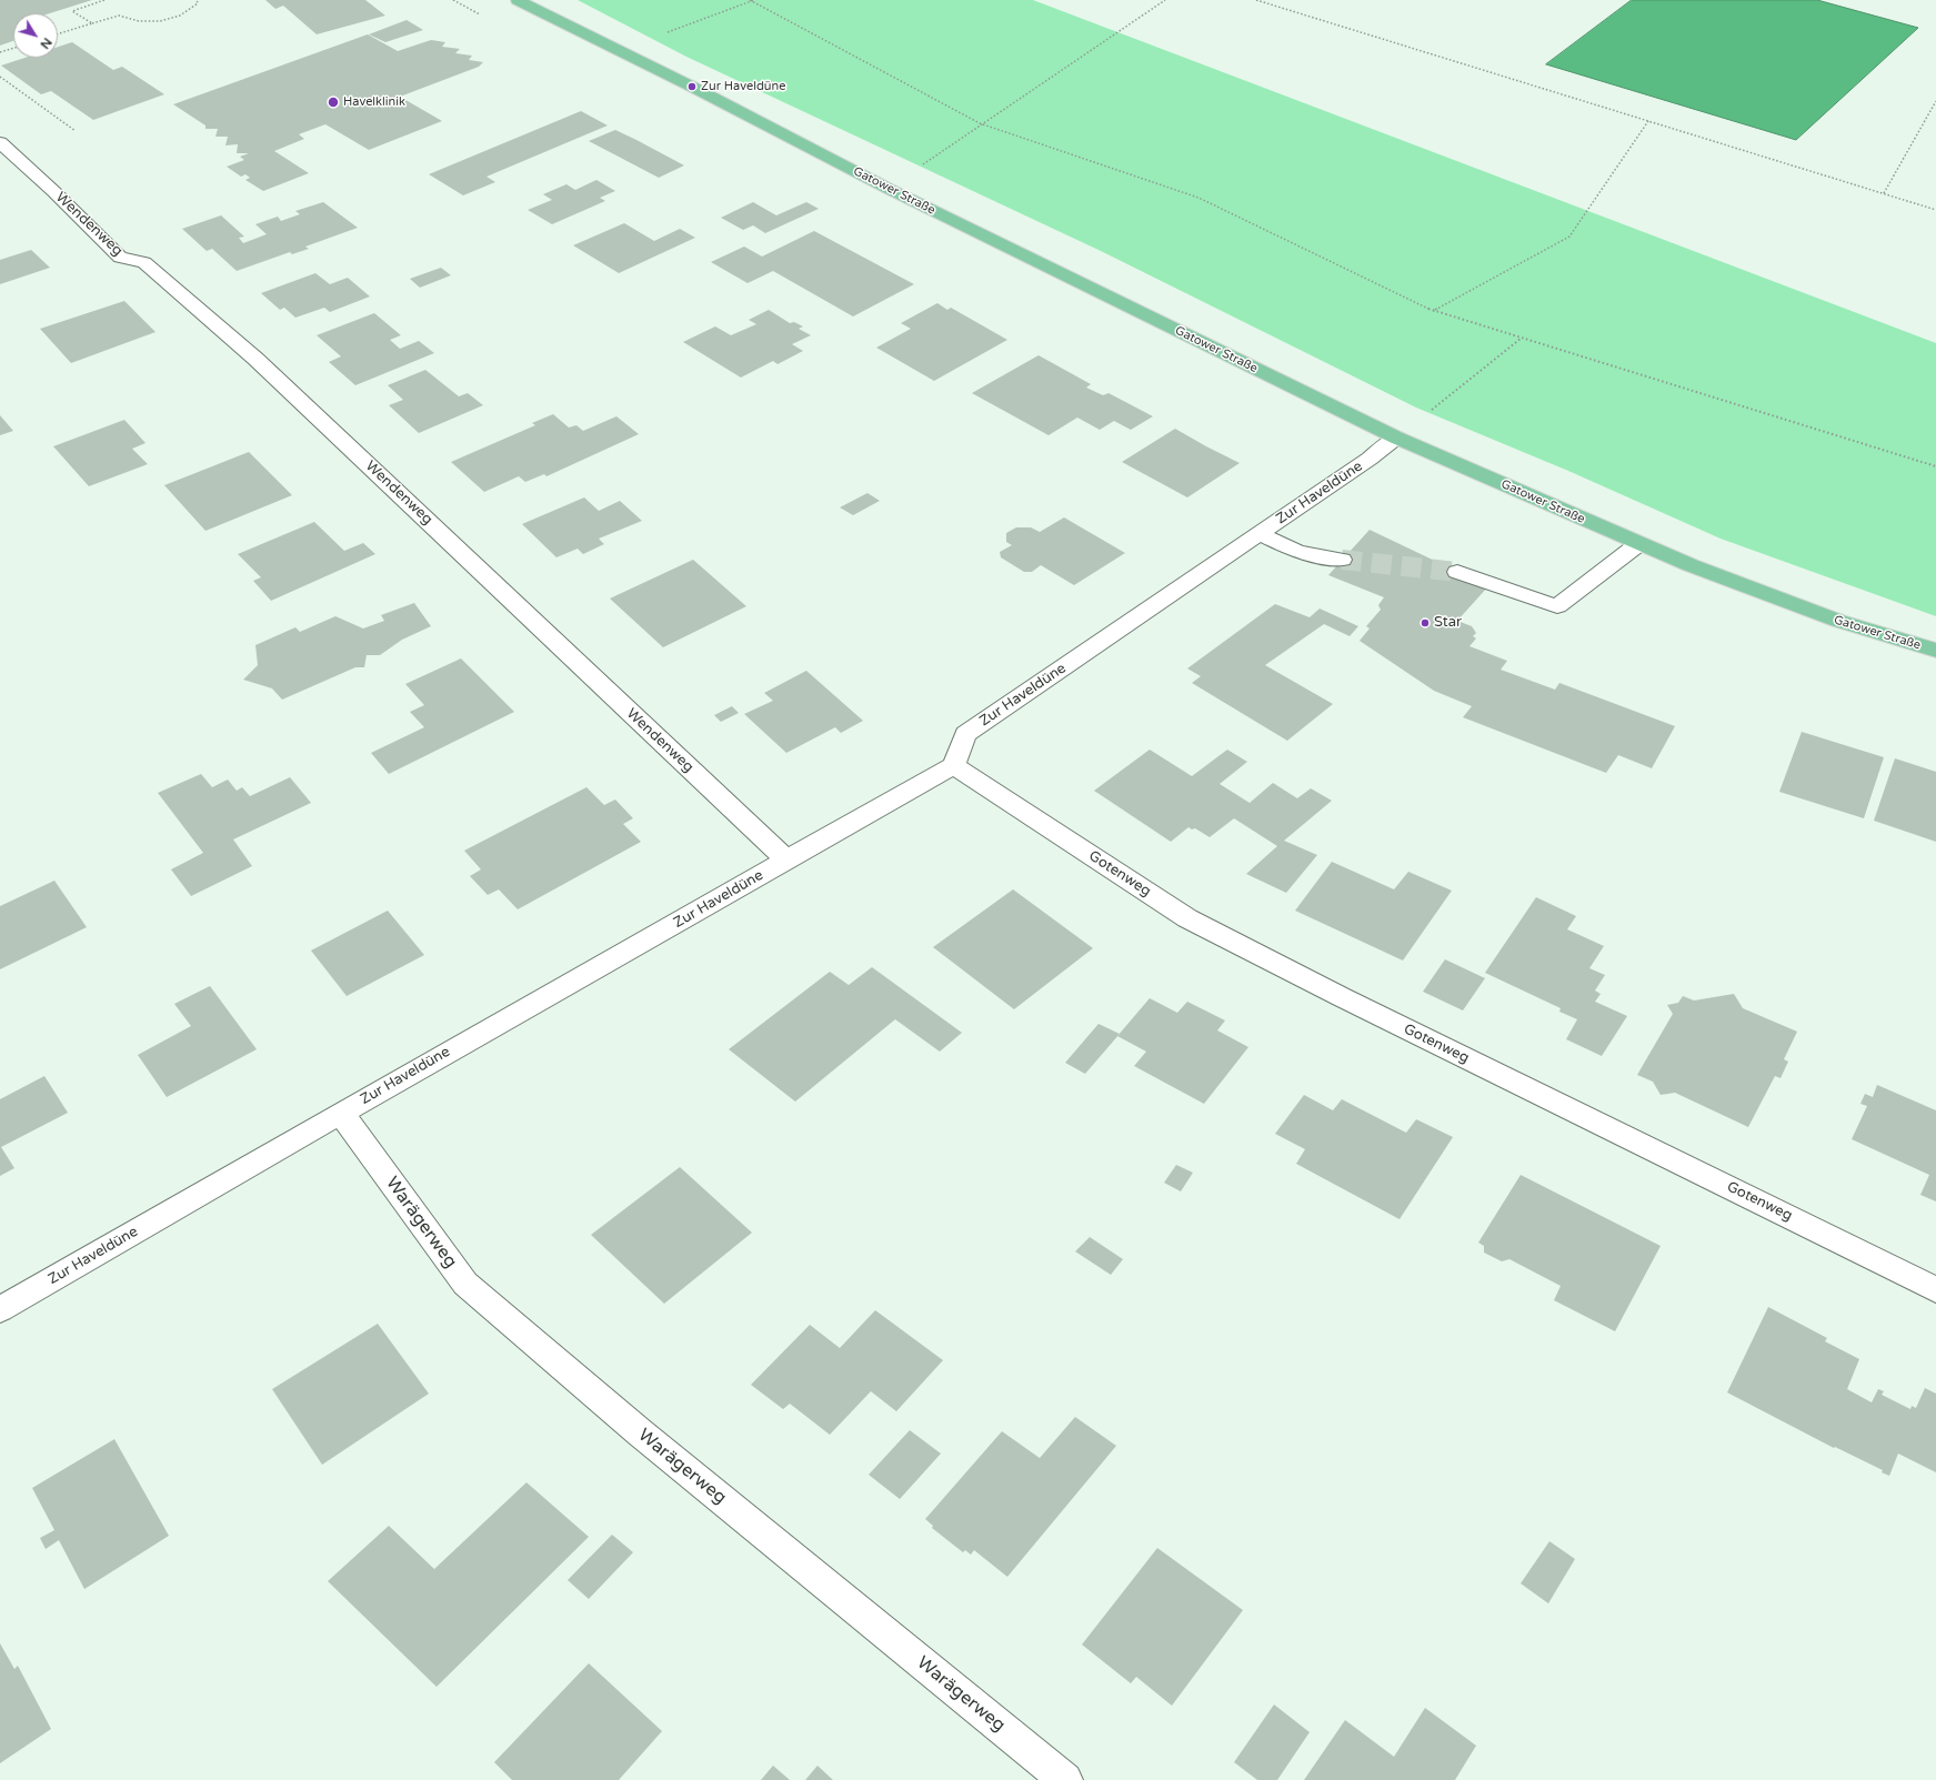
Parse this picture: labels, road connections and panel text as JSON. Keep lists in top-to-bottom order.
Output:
{
  "streets": {
    "main road": ["Gatower Straße"],
    "street": [
      "Wendenweg",
      "Zur Haveldüne",
      "Gotenweg",
      "Warägerweg"
    ]
  },
  "crossings": [
    ["Gatower Straße", "Zur Haveldüne"],
    ["Wendenweg", "Zur Haveldüne"],
    ["Zur Haveldüne", "Gotenweg"],
    ["Zur Haveldüne", "Warägerweg"]
  ],
  "places": ["Zur Haveldüne", "Havelklinik", "Star"],
  "north": "bottom right"
}
